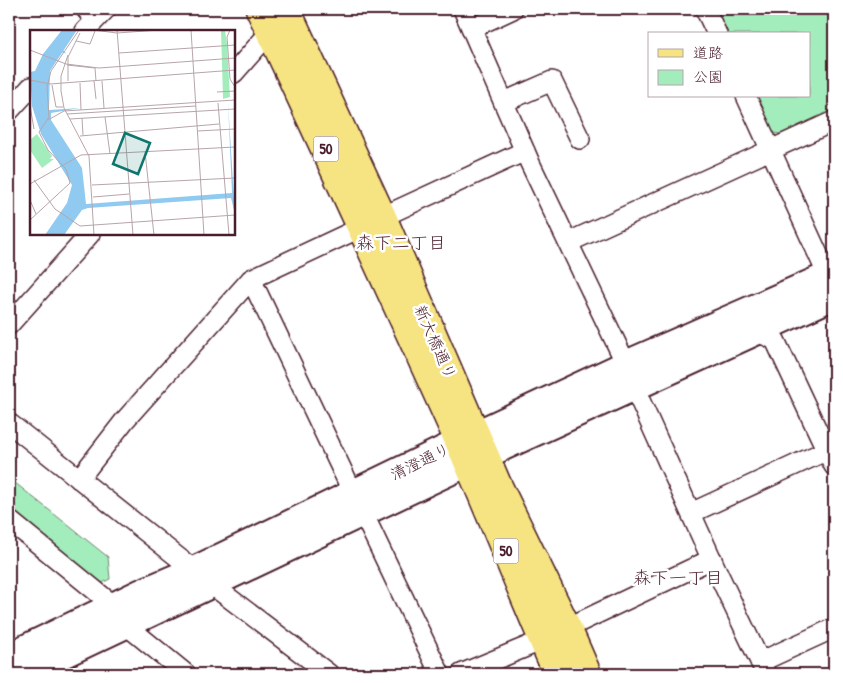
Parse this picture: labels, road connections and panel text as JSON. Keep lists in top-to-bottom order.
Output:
{
  "streets": {
    "main road": ["50", "新大橋通り", "清澄通り"]
  },
  "crossings": [
    ["新大橋通り", "清澄通り"]
  ],
  "districts": ["森下二丁目", "森下一丁目"],
  "legend": ["道路", "公園"]
}
